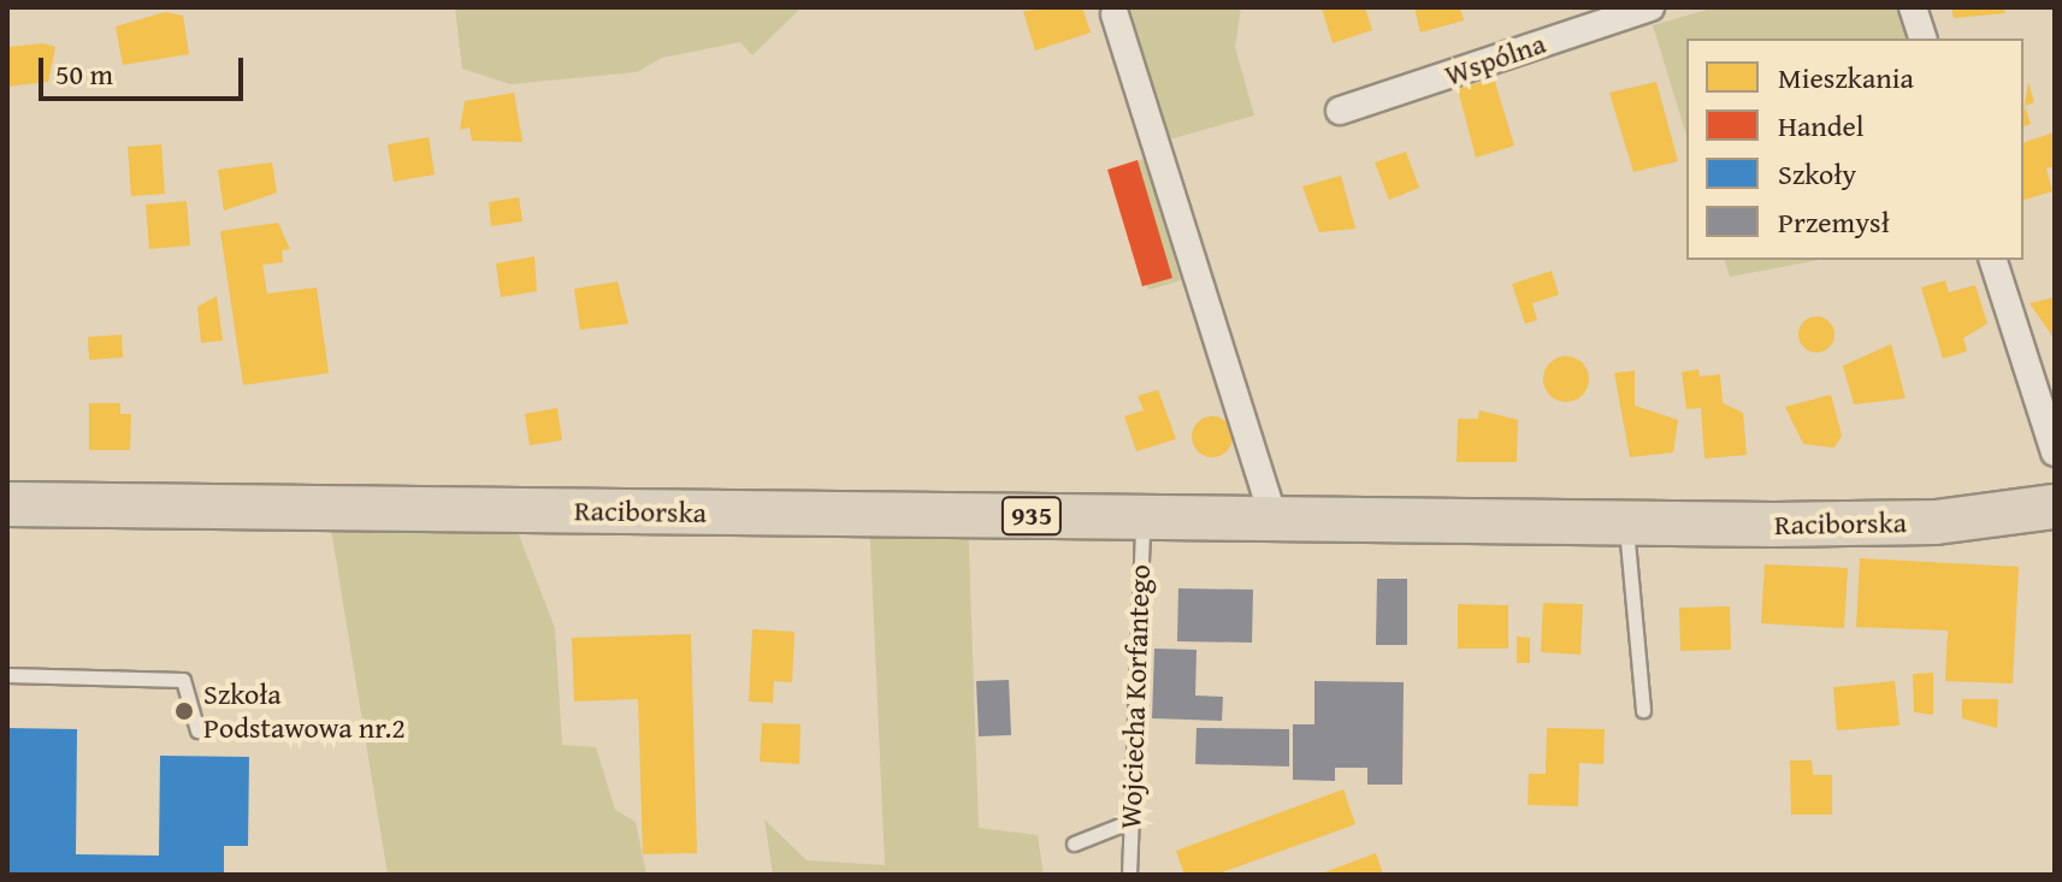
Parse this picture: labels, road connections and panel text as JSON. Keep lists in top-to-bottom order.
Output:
{
  "streets": {
    "main road": ["Raciborska", "935"],
    "street": ["Wspólna"],
    "lane": ["Wojciecha Korfantego"]
  },
  "crossings": [
    ["Raciborska", "Wojciecha Korfantego"]
  ],
  "places": ["Szkoła Podstawowa nr.2"],
  "legend": [
    "Mieszkania",
    "Handel",
    "Szkoły",
    "Przemysł"
  ],
  "scale_bar": "50 m"
}
